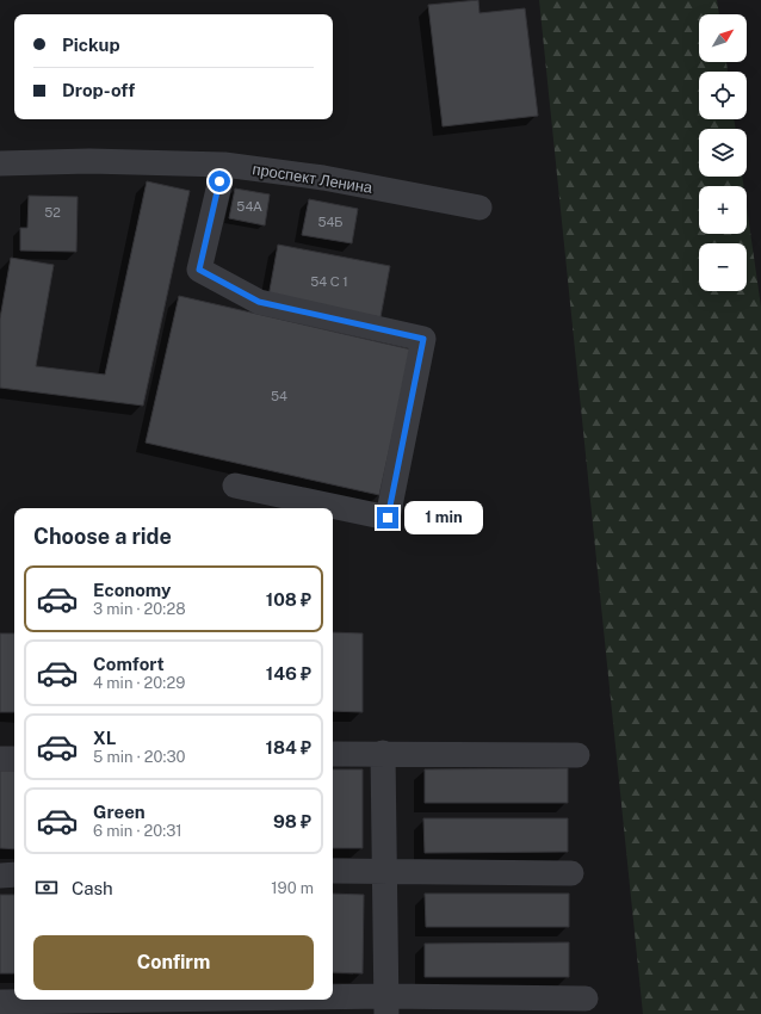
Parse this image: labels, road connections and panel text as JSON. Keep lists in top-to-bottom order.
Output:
{
  "streets": {
    "street": ["проспект Ленина"]
  },
  "house_numbers": [
    "54А",
    "52",
    "54Б",
    "54 С 1",
    "54"
  ],
  "north": "top right",
  "page": {
    "map_buttons": ["+", "−"],
    "banner": ["Pickup", "Drop-off"],
    "bubble": "1 min",
    "heading": "Choose a ride",
    "list": [
      {
        "name": "Economy",
        "note": "3 min · 20:28",
        "value": "108 ₽"
      },
      {
        "name": "Comfort",
        "note": "4 min · 20:29",
        "value": "146 ₽"
      },
      {
        "name": "XL",
        "note": "5 min · 20:30",
        "value": "184 ₽"
      },
      {
        "name": "Green",
        "note": "6 min · 20:31",
        "value": "98 ₽"
      }
    ],
    "pay": ["Cash", "190 m"],
    "buttons": "Confirm"
  }
}
